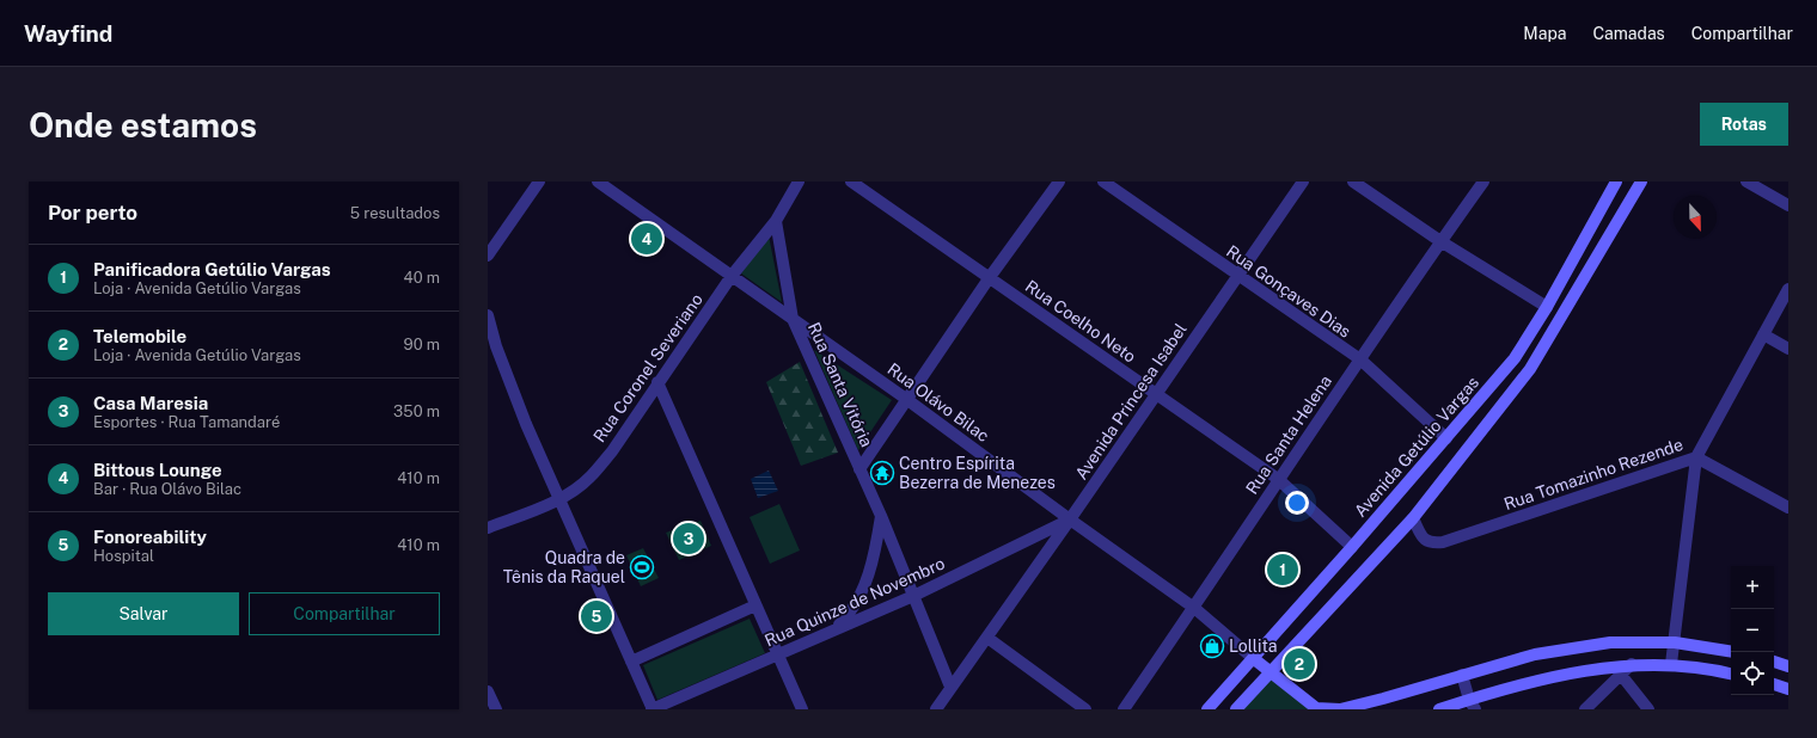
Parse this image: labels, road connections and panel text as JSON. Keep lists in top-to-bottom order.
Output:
{
  "streets": {
    "main road": ["Avenida Getúlio Vargas"],
    "street": [
      "Rua Gonçaves Dias",
      "Rua Coelho Neto",
      "Rua Coronel Severiano",
      "Rua Santa Vitória",
      "Avenida Princesa Isabel",
      "Rua Olávo Bilac",
      "Rua Santa Helena",
      "Rua Tomazinho Rezende",
      "Rua Quinze de Novembro"
    ]
  },
  "crossings": [
    ["Rua Gonçaves Dias", "Avenida Princesa Isabel"],
    ["Rua Gonçaves Dias", "Rua Santa Helena"],
    ["Rua Gonçaves Dias", "Avenida Getúlio Vargas"],
    ["Rua Coelho Neto", "Avenida Princesa Isabel"],
    ["Rua Coelho Neto", "Rua Santa Helena"],
    ["Rua Coelho Neto", "Avenida Getúlio Vargas"],
    ["Rua Coronel Severiano", "Rua Santa Vitória"],
    ["Rua Coronel Severiano", "Rua Olávo Bilac"],
    ["Rua Santa Vitória", "Avenida Princesa Isabel"],
    ["Rua Santa Vitória", "Rua Olávo Bilac"],
    ["Rua Santa Vitória", "Rua Quinze de Novembro"],
    ["Avenida Princesa Isabel", "Rua Olávo Bilac"],
    ["Avenida Princesa Isabel", "Rua Quinze de Novembro"],
    ["Rua Olávo Bilac", "Rua Santa Helena"],
    ["Rua Olávo Bilac", "Avenida Getúlio Vargas"],
    ["Rua Olávo Bilac", "Rua Quinze de Novembro"]
  ],
  "places": {
    "temple": ["Centro Espírita Bezerra de Menezes"],
    "sports": ["Quadra de Tênis da Raquel"],
    "shop": ["Lollita"]
  },
  "north": "bottom",
  "page": {
    "header": "Wayfind",
    "nav": ["Mapa", "Camadas", "Compartilhar"],
    "buttons": [
      "Rotas",
      ["Salvar", "Compartilhar"]
    ],
    "title": "Onde estamos",
    "heading": ["Por perto", "5 resultados"],
    "pins": [
      "4",
      "3",
      "1",
      "5",
      "2"
    ],
    "list": [
      {
        "mark": "1",
        "name": "Panificadora Getúlio Vargas",
        "note": "Loja · Avenida Getúlio Vargas",
        "value": "40 m"
      },
      {
        "mark": "2",
        "name": "Telemobile",
        "note": "Loja · Avenida Getúlio Vargas",
        "value": "90 m"
      },
      {
        "mark": "3",
        "name": "Casa Maresia",
        "note": "Esportes · Rua Tamandaré",
        "value": "350 m"
      },
      {
        "mark": "4",
        "name": "Bittous Lounge",
        "note": "Bar · Rua Olávo Bilac",
        "value": "410 m"
      },
      {
        "mark": "5",
        "name": "Fonoreability",
        "note": "Hospital",
        "value": "410 m"
      }
    ],
    "map_buttons": ["+", "−"]
  }
}
